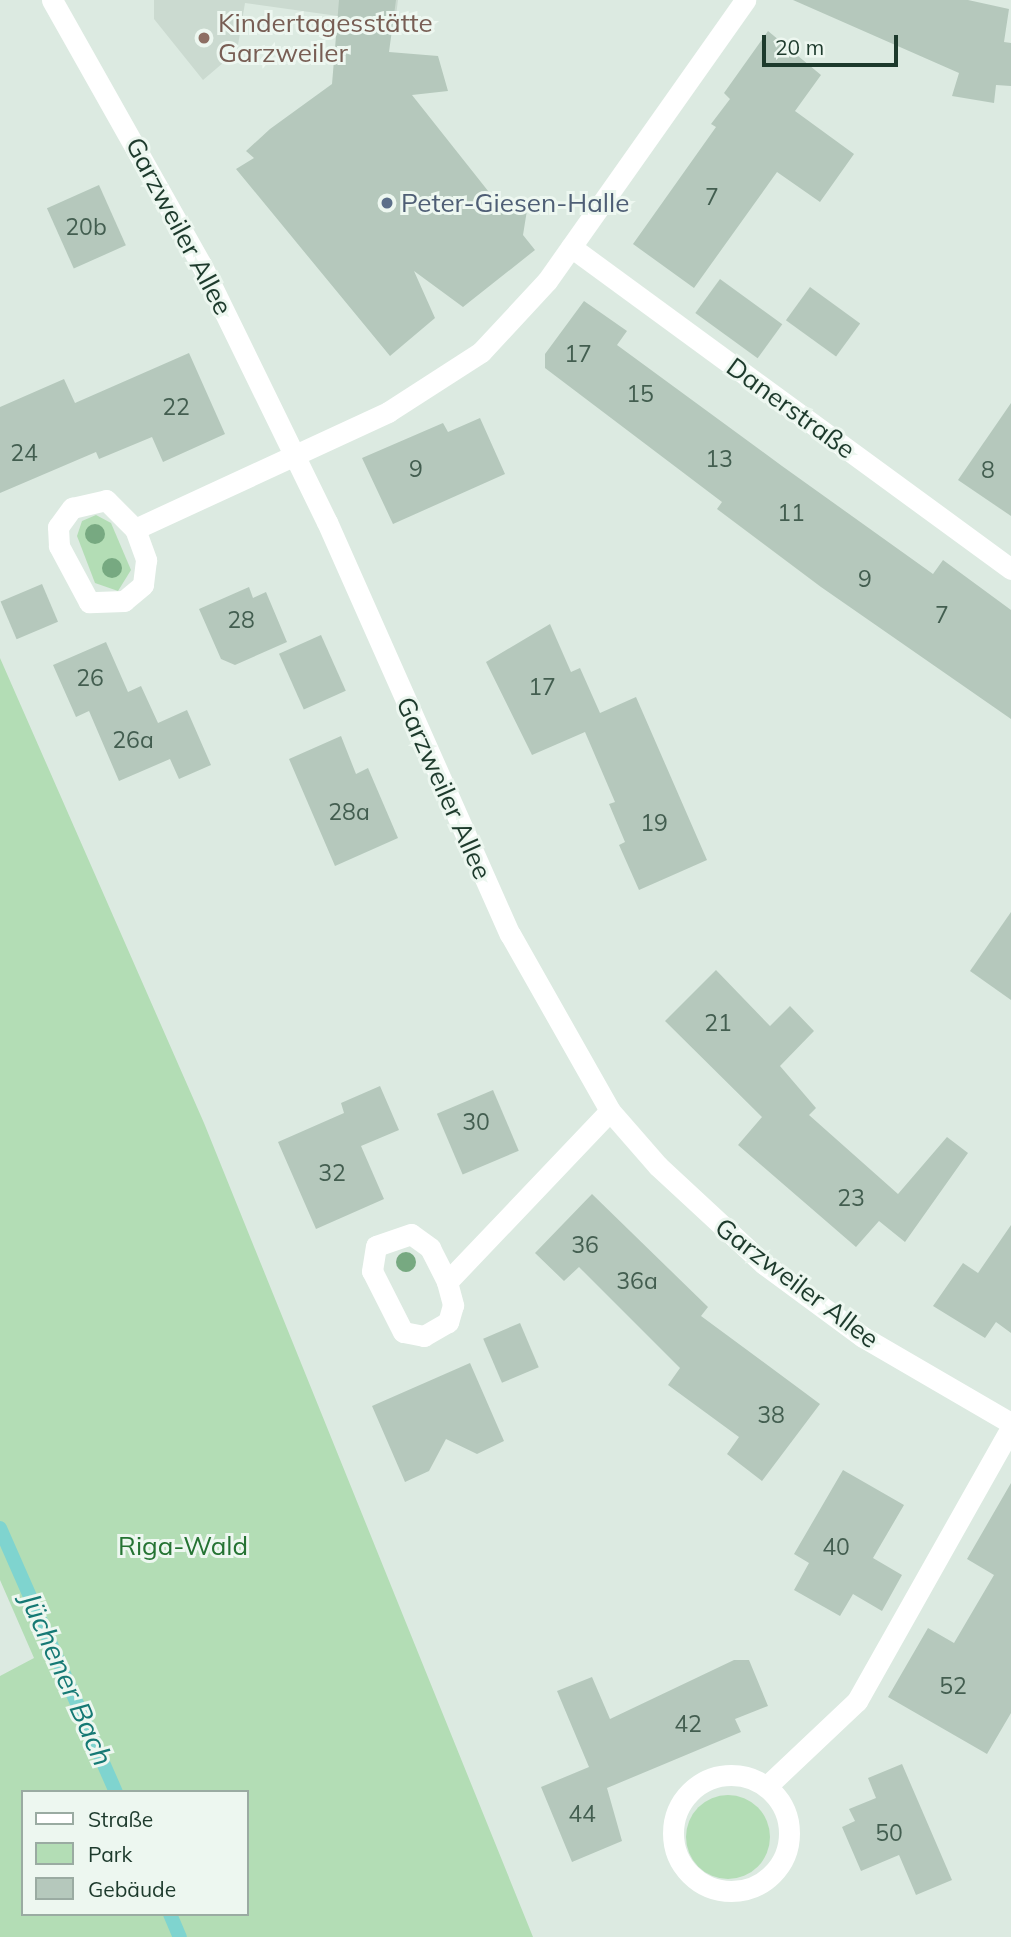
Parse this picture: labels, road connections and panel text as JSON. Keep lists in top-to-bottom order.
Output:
{
  "streets": {
    "street": ["Garzweiler Allee", "Danerstraße"]
  },
  "water": ["Jüchener Bach"],
  "parks": ["Riga-Wald"],
  "places": ["Kindertagesstätte Garzweiler", "Peter-Giesen-Halle"],
  "house_numbers": [
    "7",
    "20b",
    "17",
    "15",
    "22",
    "24",
    "13",
    "9",
    "8",
    "11",
    "9",
    "7",
    "28",
    "26",
    "17",
    "26a",
    "28a",
    "19",
    "21",
    "30",
    "32",
    "23",
    "36",
    "36a",
    "38",
    "40",
    "52",
    "42",
    "44",
    "50"
  ],
  "legend": ["Straße", "Park", "Gebäude"],
  "scale_bar": "20 m"
}
